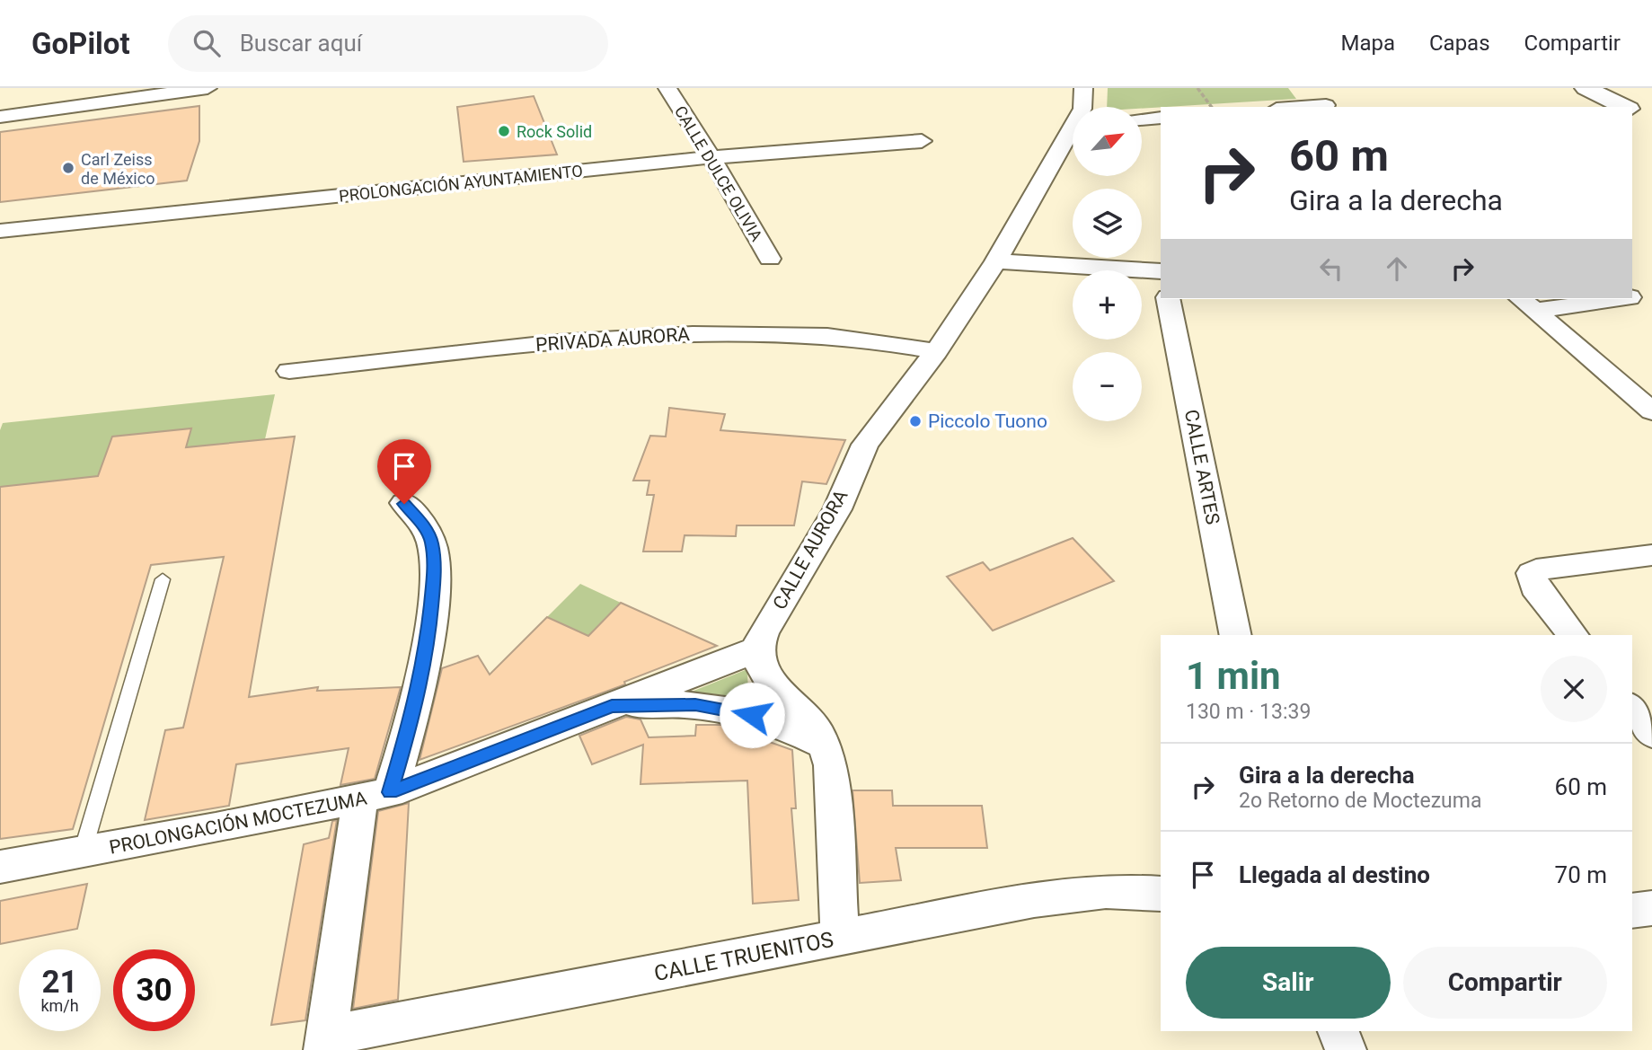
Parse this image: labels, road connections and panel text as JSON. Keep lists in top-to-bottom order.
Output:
{
  "streets": {
    "street": [
      "CALLE DULCE OLIVIA",
      "PROLONGACIÓN AYUNTAMIENTO",
      "PRIVADA AURORA",
      "CALLE ARTES",
      "CALLE AURORA",
      "PROLONGACIÓN MOCTEZUMA",
      "CALLE TRUENITOS"
    ]
  },
  "crossings": [
    ["CALLE DULCE OLIVIA", "PROLONGACIÓN AYUNTAMIENTO"],
    ["PRIVADA AURORA", "CALLE AURORA"],
    ["CALLE AURORA", "PROLONGACIÓN MOCTEZUMA"]
  ],
  "places": ["Rock Solid", "Carl Zeiss de México", "Piccolo Tuono"],
  "north": "top right",
  "page": {
    "header": "GoPilot",
    "search": "Buscar aquí",
    "nav": ["Mapa", "Capas", "Compartir"],
    "map_buttons": ["+", "−"],
    "turn": ["60 m", "Gira a la derecha"],
    "heading": ["1 min", "130 m · 13:39"],
    "list": [
      {
        "name": "Gira a la derecha",
        "note": "2o Retorno de Moctezuma",
        "value": "60 m"
      },
      {
        "name": "Llegada al destino",
        "value": "70 m"
      }
    ],
    "buttons": ["Salir", "Compartir"],
    "speed": "21 km/h",
    "limit": "30"
  }
}
